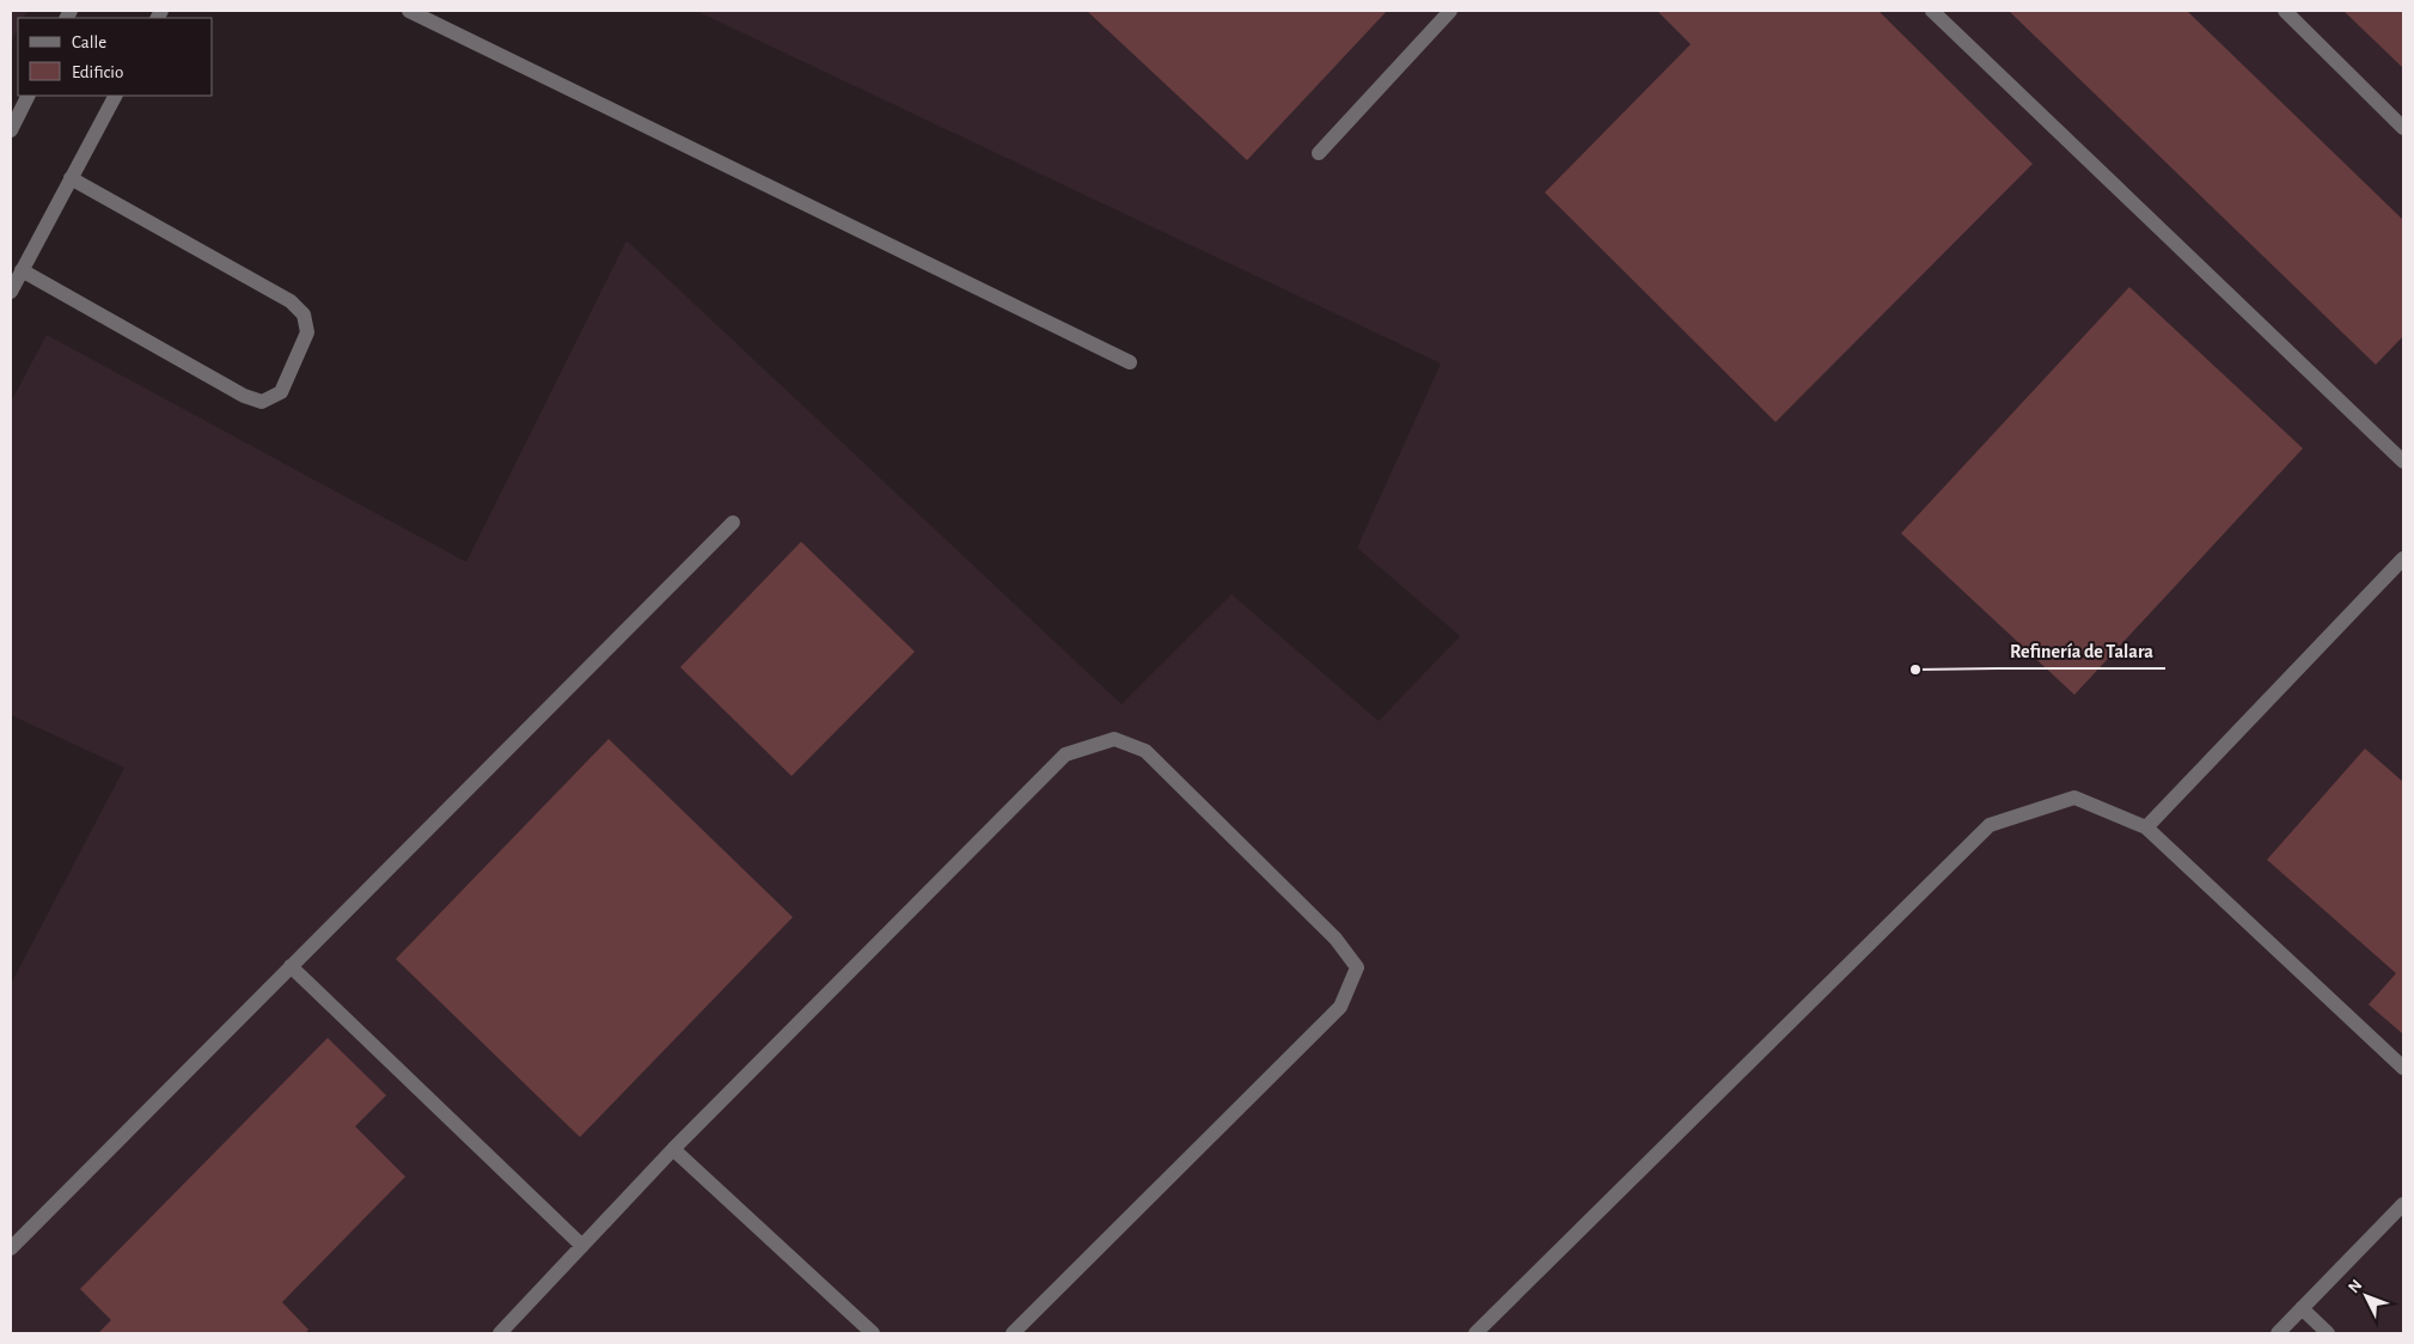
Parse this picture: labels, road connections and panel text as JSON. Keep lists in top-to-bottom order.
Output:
{
  "places": ["Refinería de Talara"],
  "legend": ["Calle", "Edificio"],
  "north": "top left"
}
